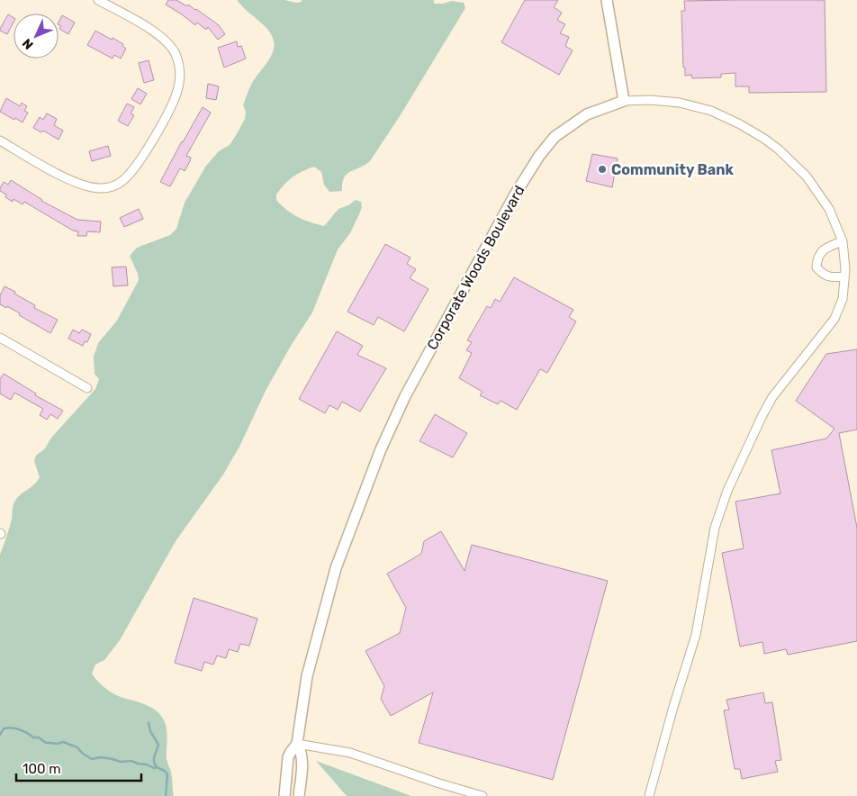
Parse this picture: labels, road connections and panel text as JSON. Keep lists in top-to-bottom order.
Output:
{
  "streets": {
    "street": ["Corporate Woods Boulevard"]
  },
  "places": ["Community Bank"],
  "scale_bar": "100 m",
  "north": "bottom left"
}
